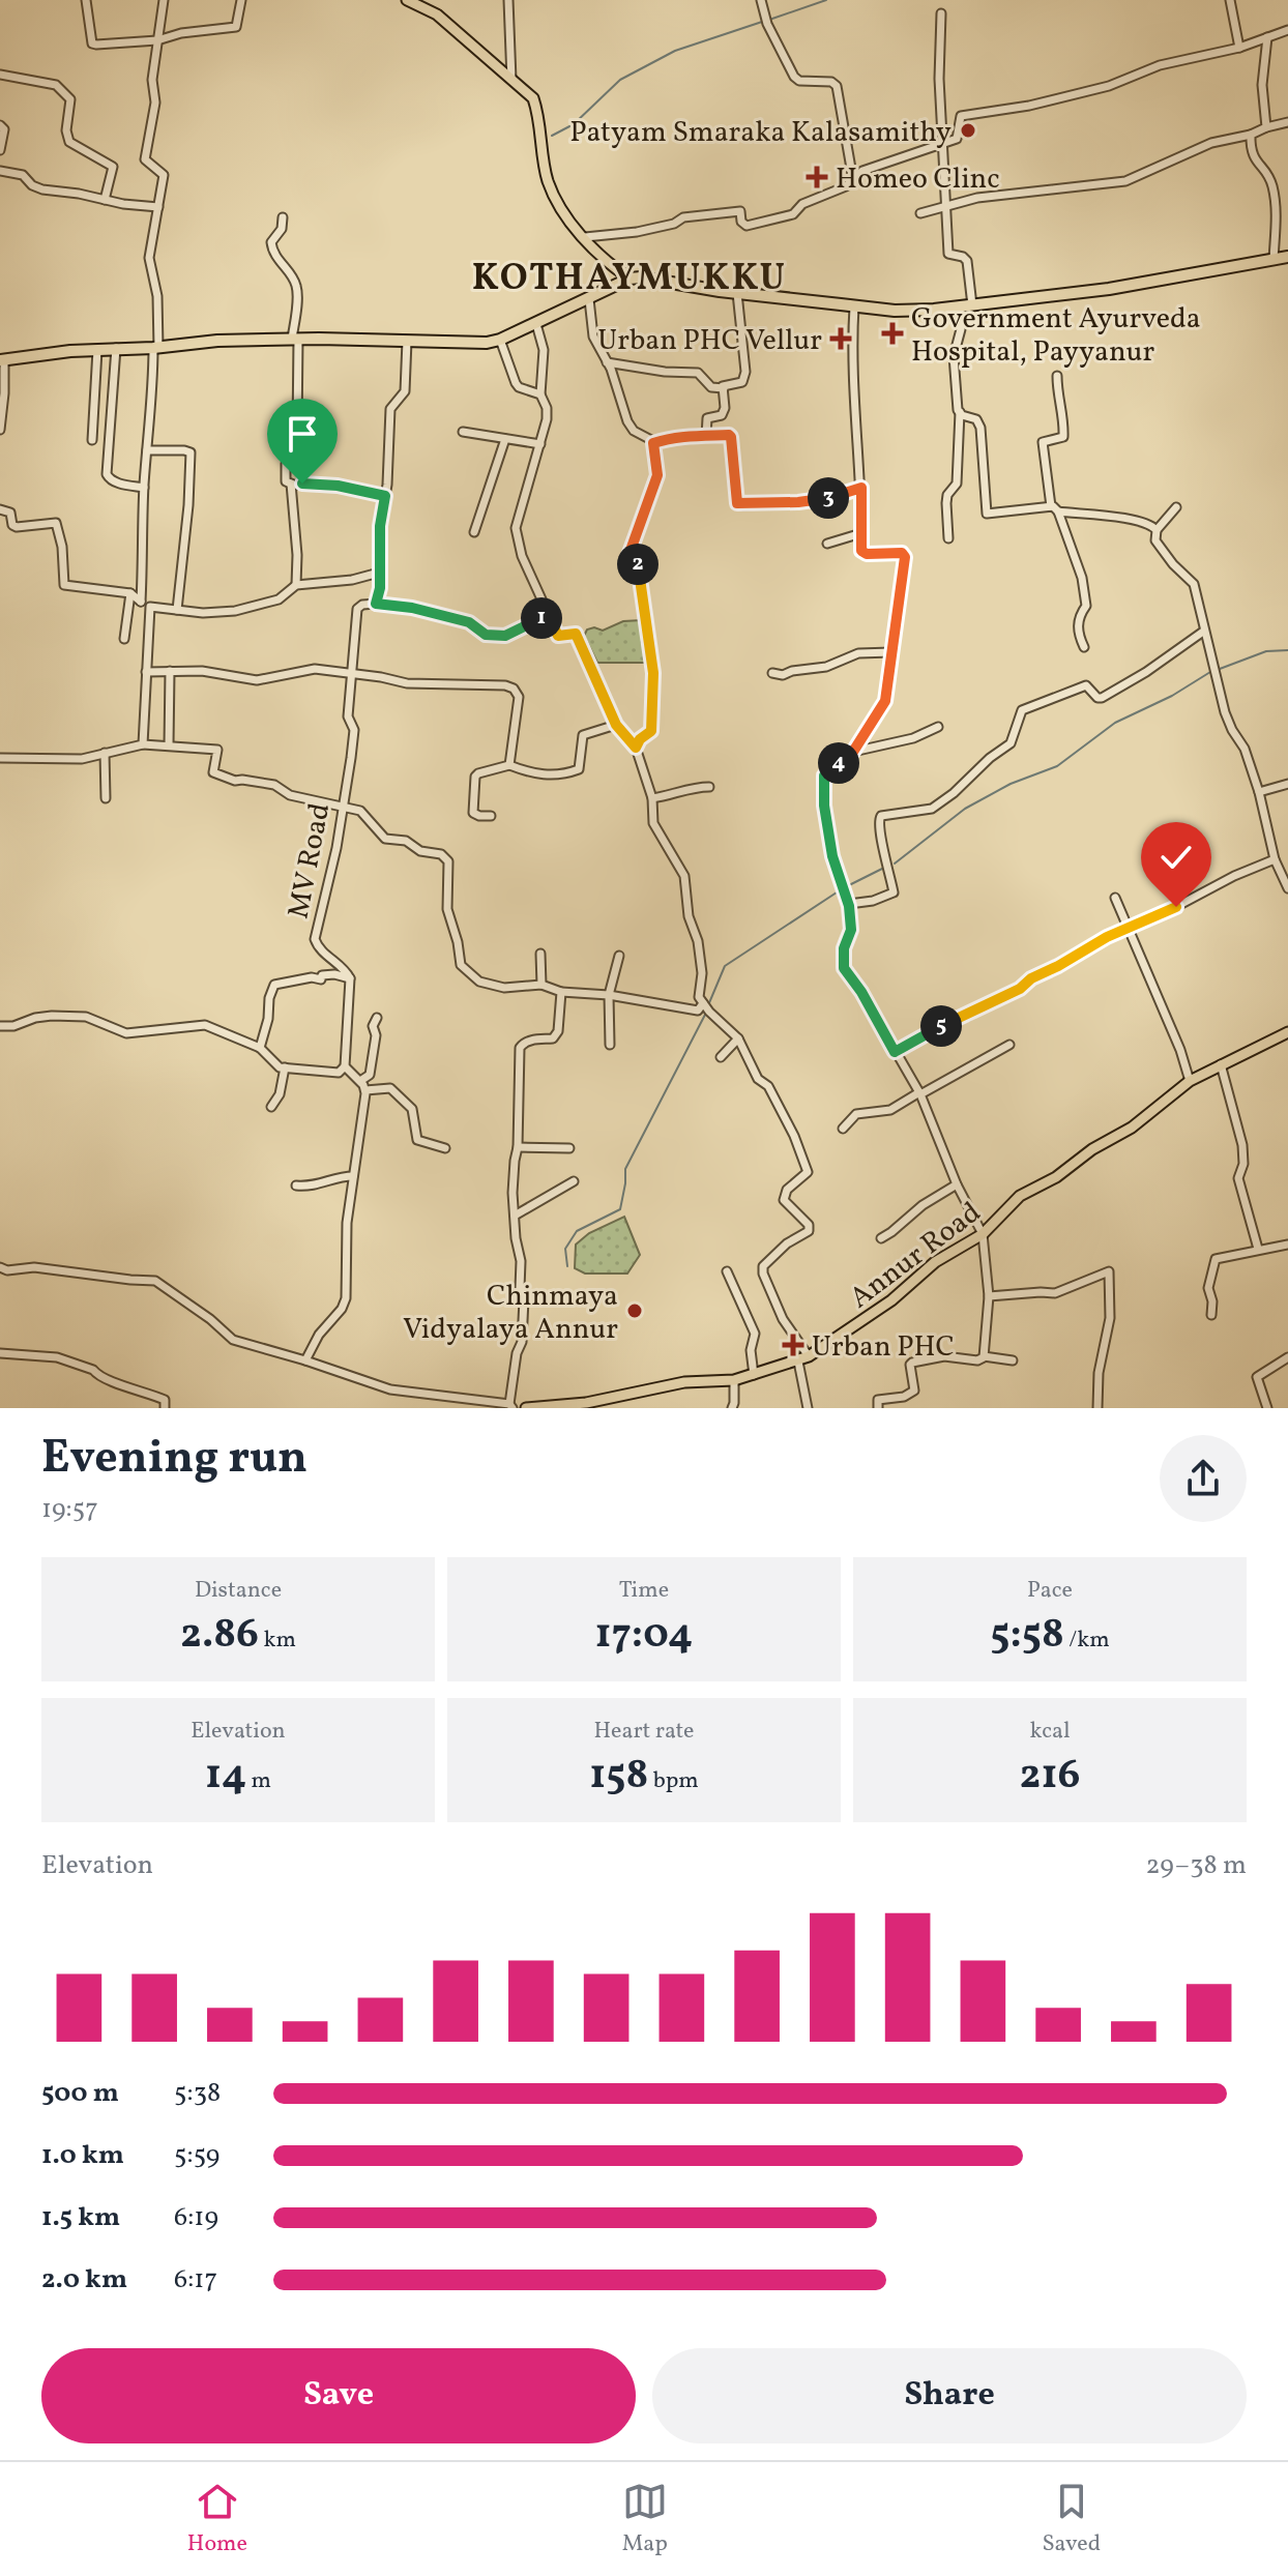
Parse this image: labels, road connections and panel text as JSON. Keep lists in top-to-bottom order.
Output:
{
  "streets": {
    "main road": ["Annur Road"],
    "street": ["MV Road"]
  },
  "districts": ["KOTHAYMUKKU"],
  "places": {
    "other": ["Patyam Smaraka Kalasamithy", "Chinmaya Vidyalaya Annur"],
    "health": [
      "Homeo Clinc",
      "Government Ayurveda Hospital, Payyanur",
      "Urban PHC Vellur",
      "Urban PHC"
    ]
  },
  "page": {
    "pins": [
      "3",
      "2",
      "1",
      "4",
      "5"
    ],
    "heading": ["Evening run", "19:57"],
    "stats": [
      ["Distance", "2.86 km"],
      ["Time", "17:04"],
      ["Pace", "5:58 /km"],
      ["Elevation", "14 m"],
      ["Heart rate", "158 bpm"],
      ["kcal", "216"]
    ],
    "chart": ["Elevation", "29–38 m"],
    "list": [
      {
        "name": "500 m",
        "note": "5:38"
      },
      {
        "name": "1.0 km",
        "note": "5:59"
      },
      {
        "name": "1.5 km",
        "note": "6:19"
      },
      {
        "name": "2.0 km",
        "note": "6:17"
      }
    ],
    "buttons": ["Save", "Share"],
    "tabs": ["Home", "Map", "Saved"]
  }
}
